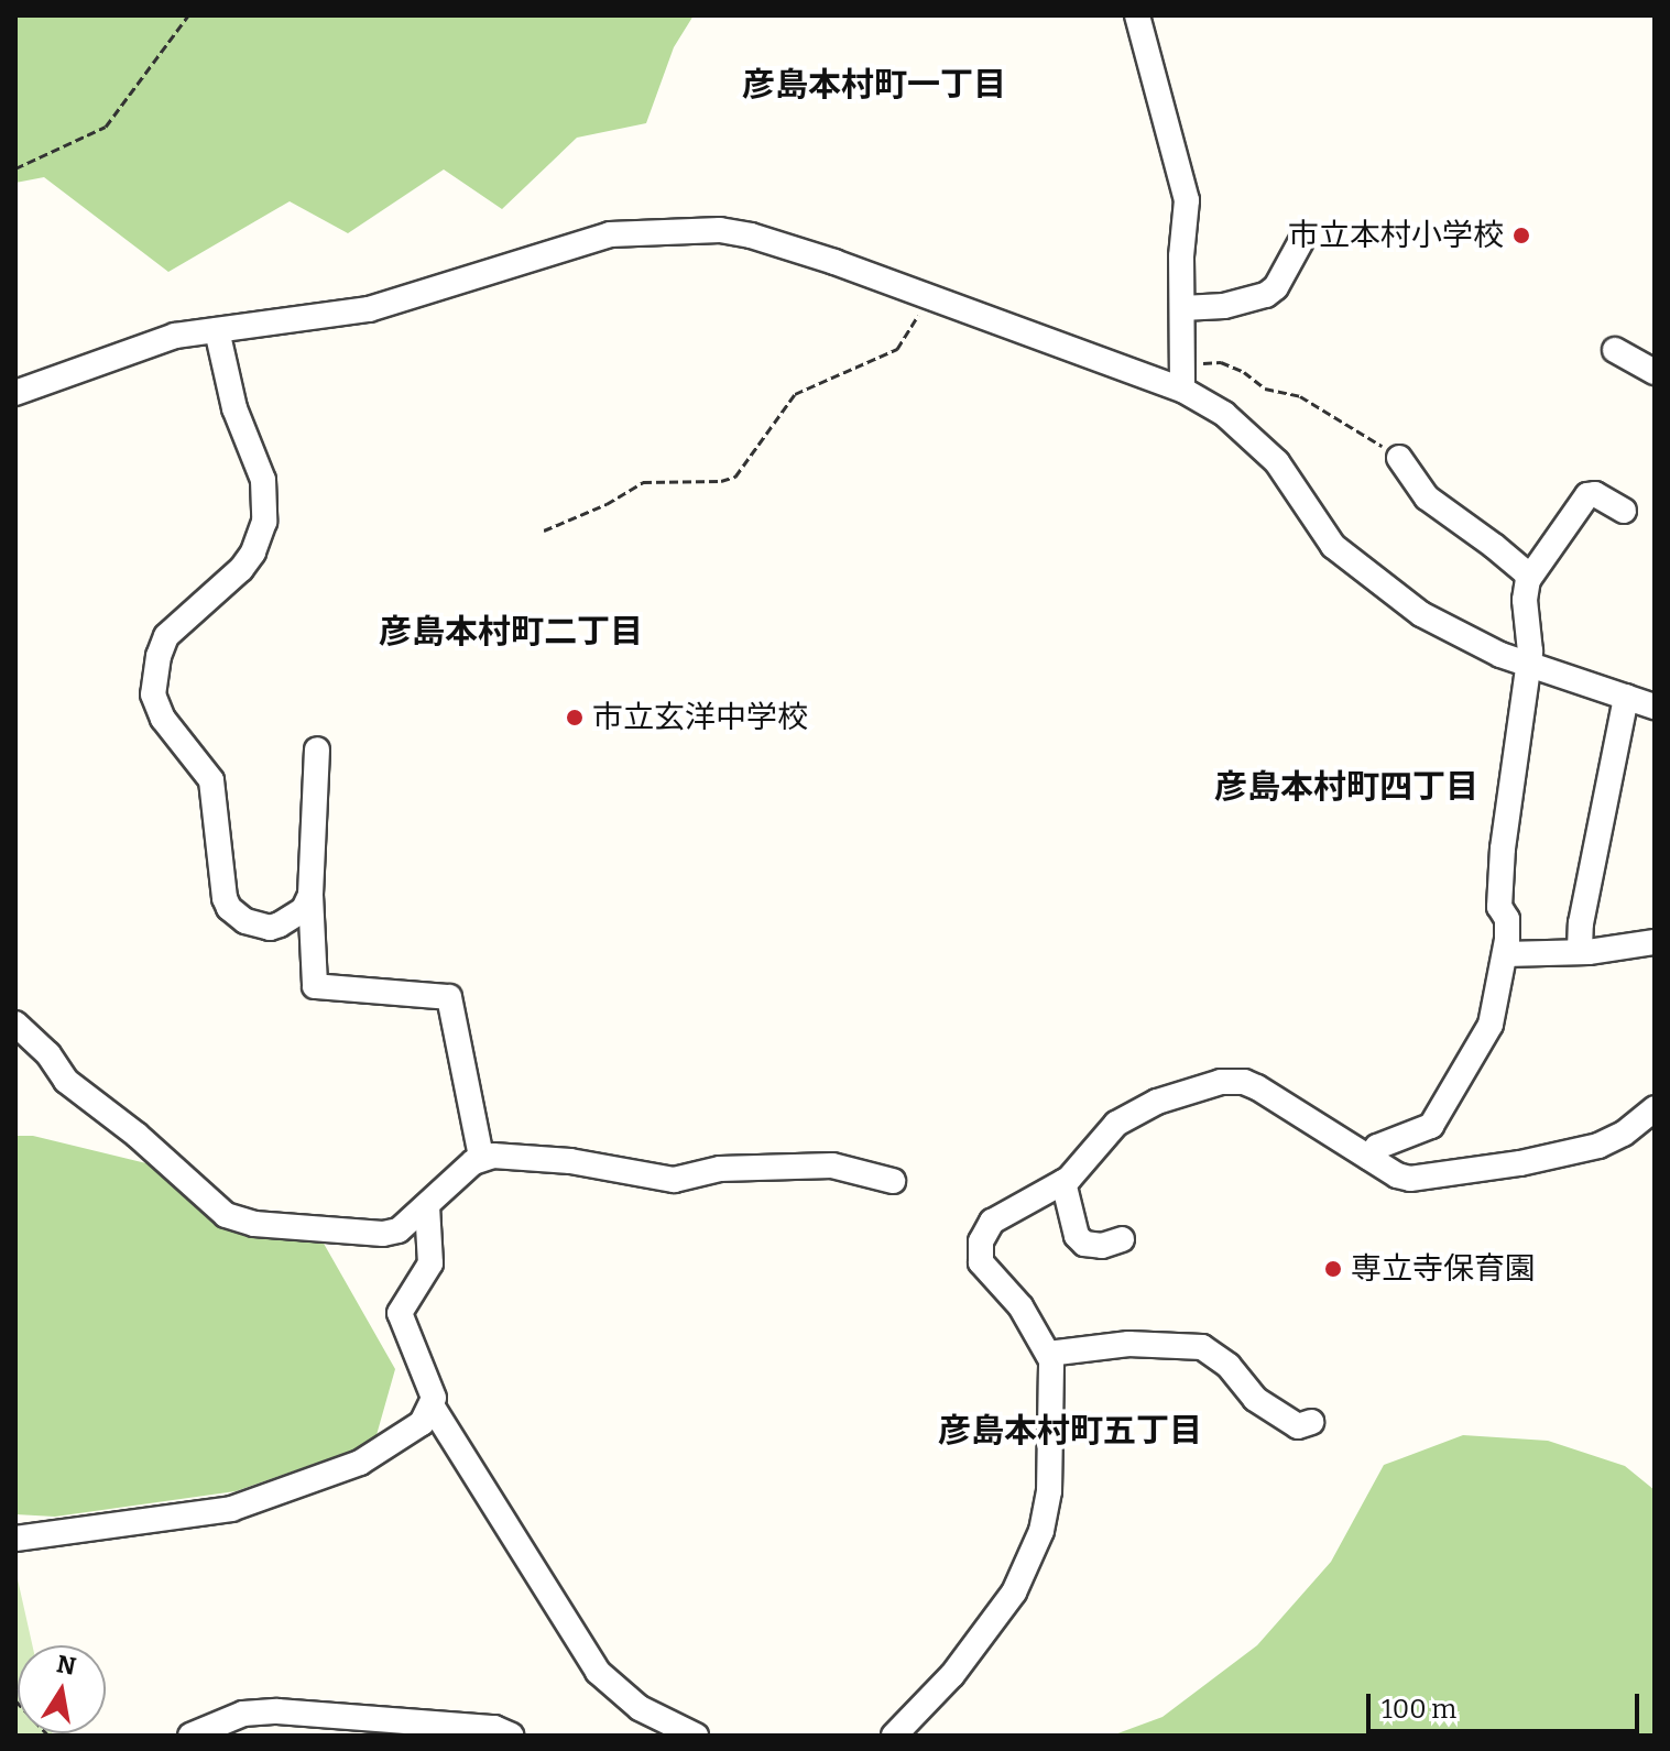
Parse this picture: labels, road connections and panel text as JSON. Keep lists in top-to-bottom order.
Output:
{
  "districts": [
    "彦島本村町一丁目",
    "彦島本村町二丁目",
    "彦島本村町四丁目",
    "彦島本村町五丁目"
  ],
  "places": ["市立本村小学校", "市立玄洋中学校", "専立寺保育園"],
  "scale_bar": "100 m",
  "north": "top"
}
